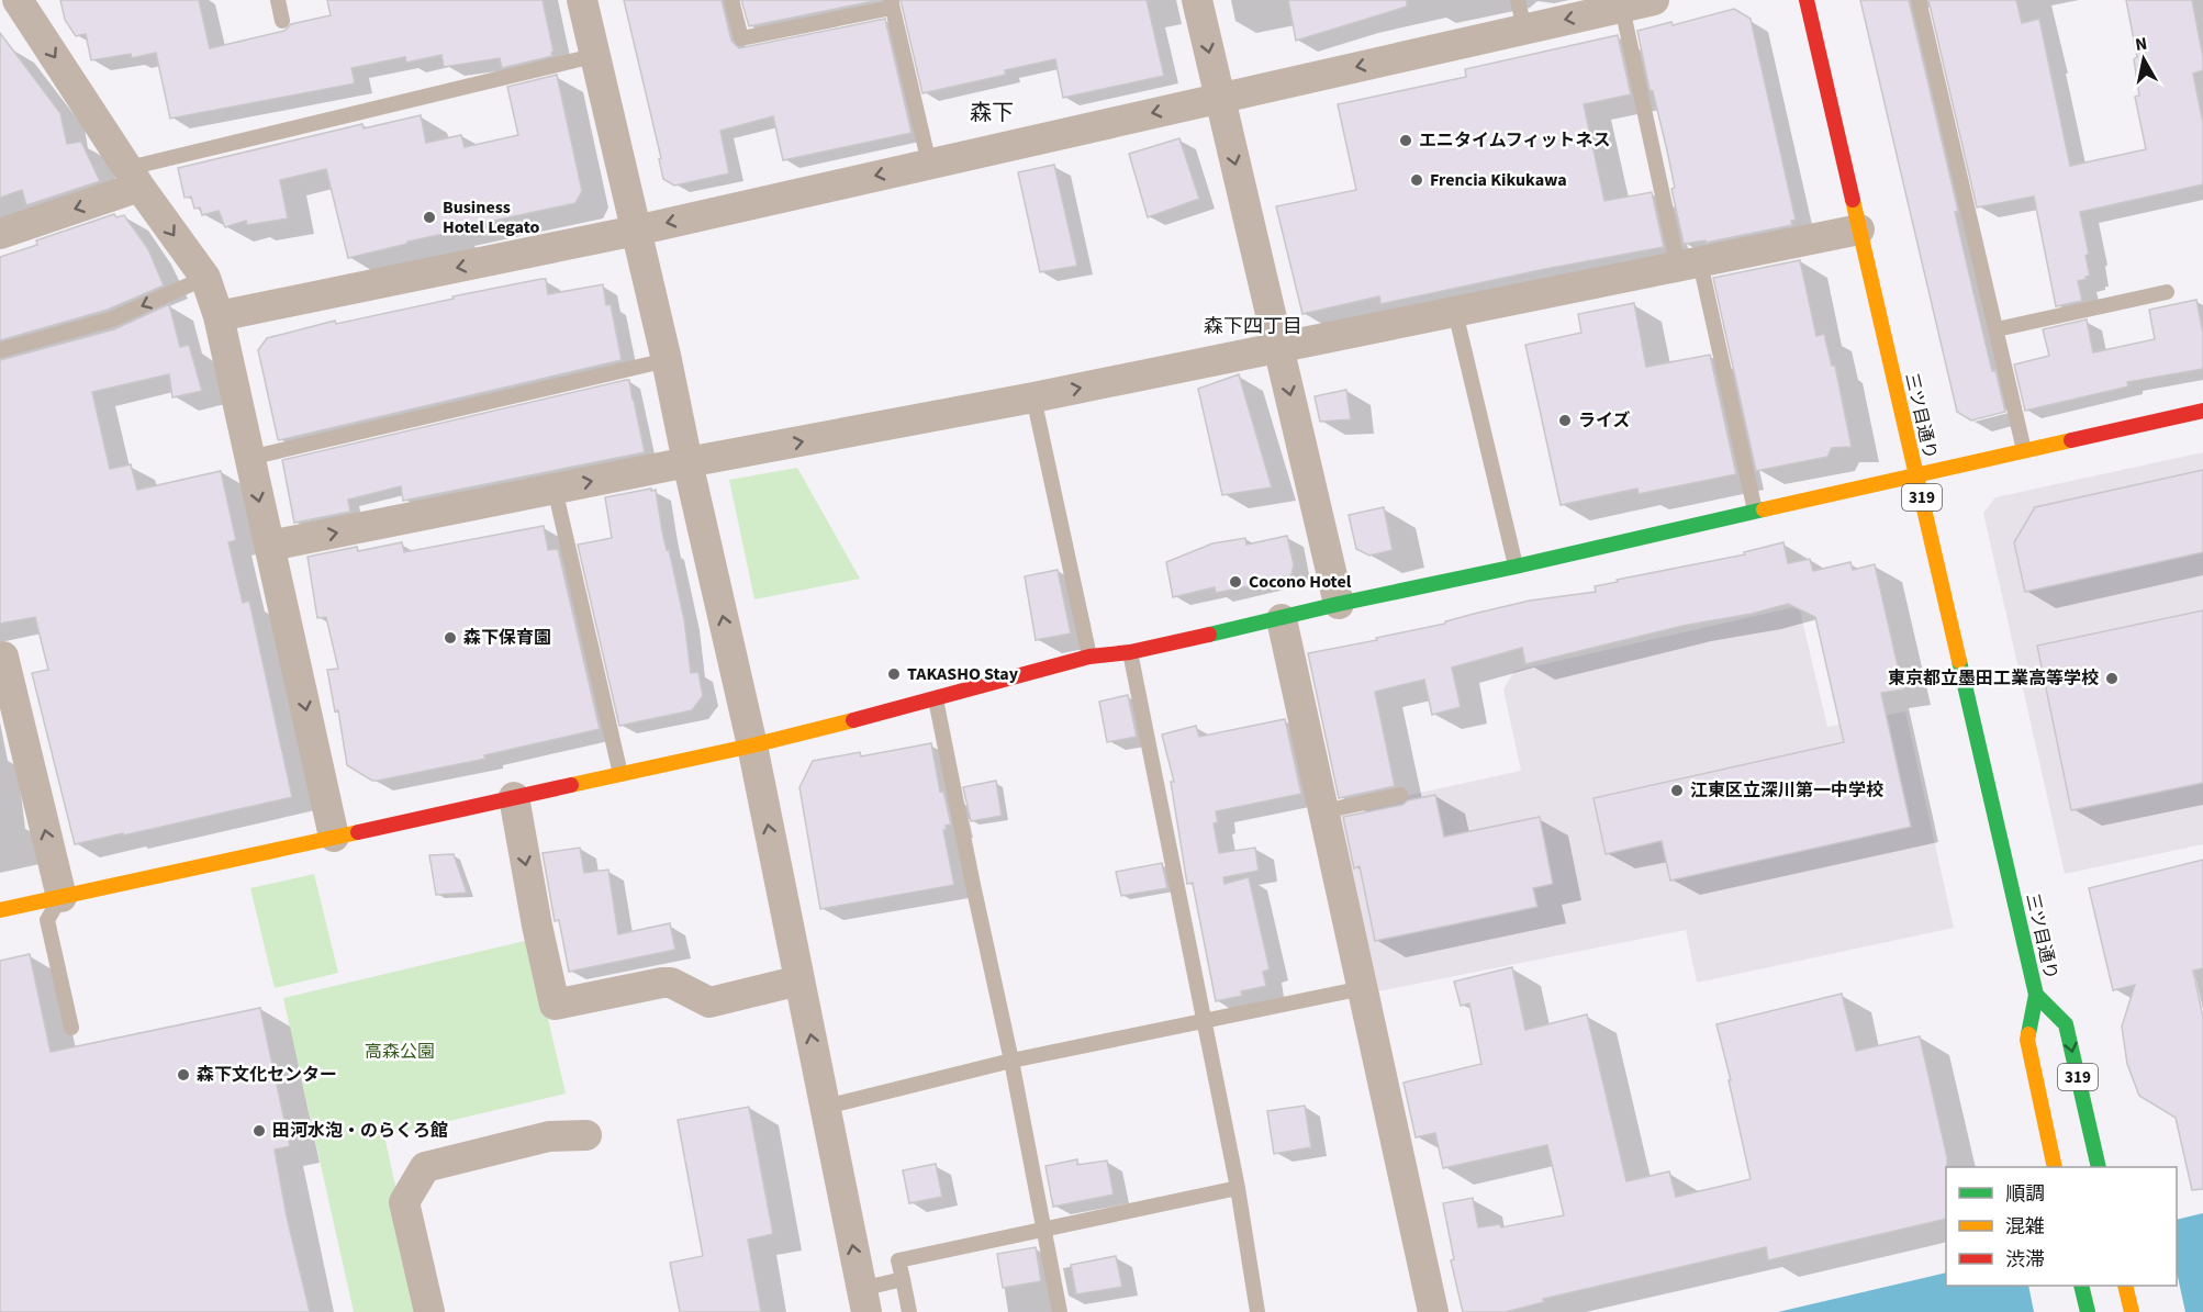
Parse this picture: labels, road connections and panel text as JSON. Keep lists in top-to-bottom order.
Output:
{
  "streets": {
    "street": ["三ツ目通り", "319"]
  },
  "districts": ["森下", "森下四丁目"],
  "parks": ["高森公園"],
  "places": [
    "エニタイムフィットネス",
    "Frencia Kikukawa",
    "Business Hotel Legato",
    "ライズ",
    "Cocono Hotel",
    "森下保育園",
    "TAKASHO Stay",
    "東京都立墨田工業高等学校",
    "江東区立深川第一中学校",
    "森下文化センター",
    "田河水泡・のらくろ館"
  ],
  "legend": ["順調", "混雑", "渋滞"],
  "north": "top"
}
